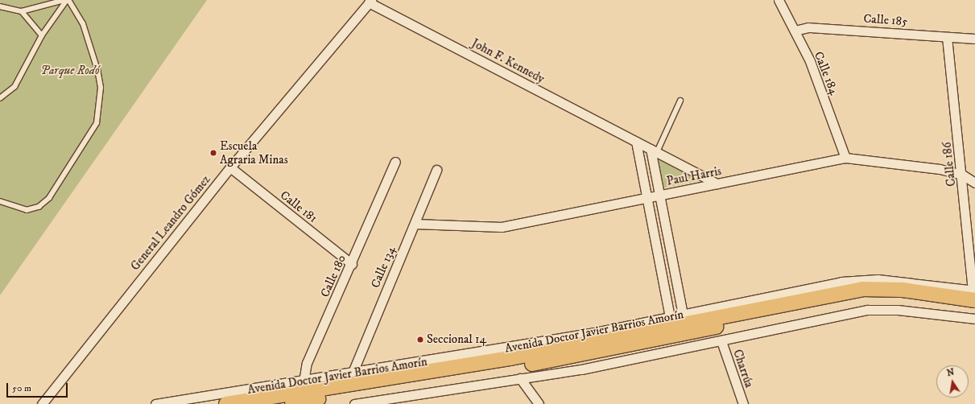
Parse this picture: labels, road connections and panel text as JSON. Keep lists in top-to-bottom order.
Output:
{
  "streets": {
    "highway": ["Avenida Doctor Javier Barrios Amorín"],
    "street": [
      "Calle 185",
      "John F. Kennedy",
      "Calle 184",
      "Calle 186",
      "Paul Harris",
      "Calle 181",
      "General Leandro Gómez",
      "Calle 134",
      "Calle 180",
      "Charrúa"
    ]
  },
  "crossings": [
    ["Calle 185", "Calle 184"],
    ["Calle 185", "Calle 186"],
    ["John F. Kennedy", "Paul Harris"],
    ["John F. Kennedy", "General Leandro Gómez"],
    ["Calle 184", "Paul Harris"],
    ["Calle 186", "Paul Harris"],
    ["Calle 186", "Avenida Doctor Javier Barrios Amorín"],
    ["Paul Harris", "Calle 134"],
    ["Calle 181", "General Leandro Gómez"],
    ["Calle 181", "Calle 180"],
    ["Calle 134", "Avenida Doctor Javier Barrios Amorín"],
    ["Calle 180", "Avenida Doctor Javier Barrios Amorín"]
  ],
  "parks": ["Parque Rodó"],
  "places": ["Escuela Agraria Minas", "Seccional 14"],
  "scale_bar": "50 m",
  "north": "top"
}
